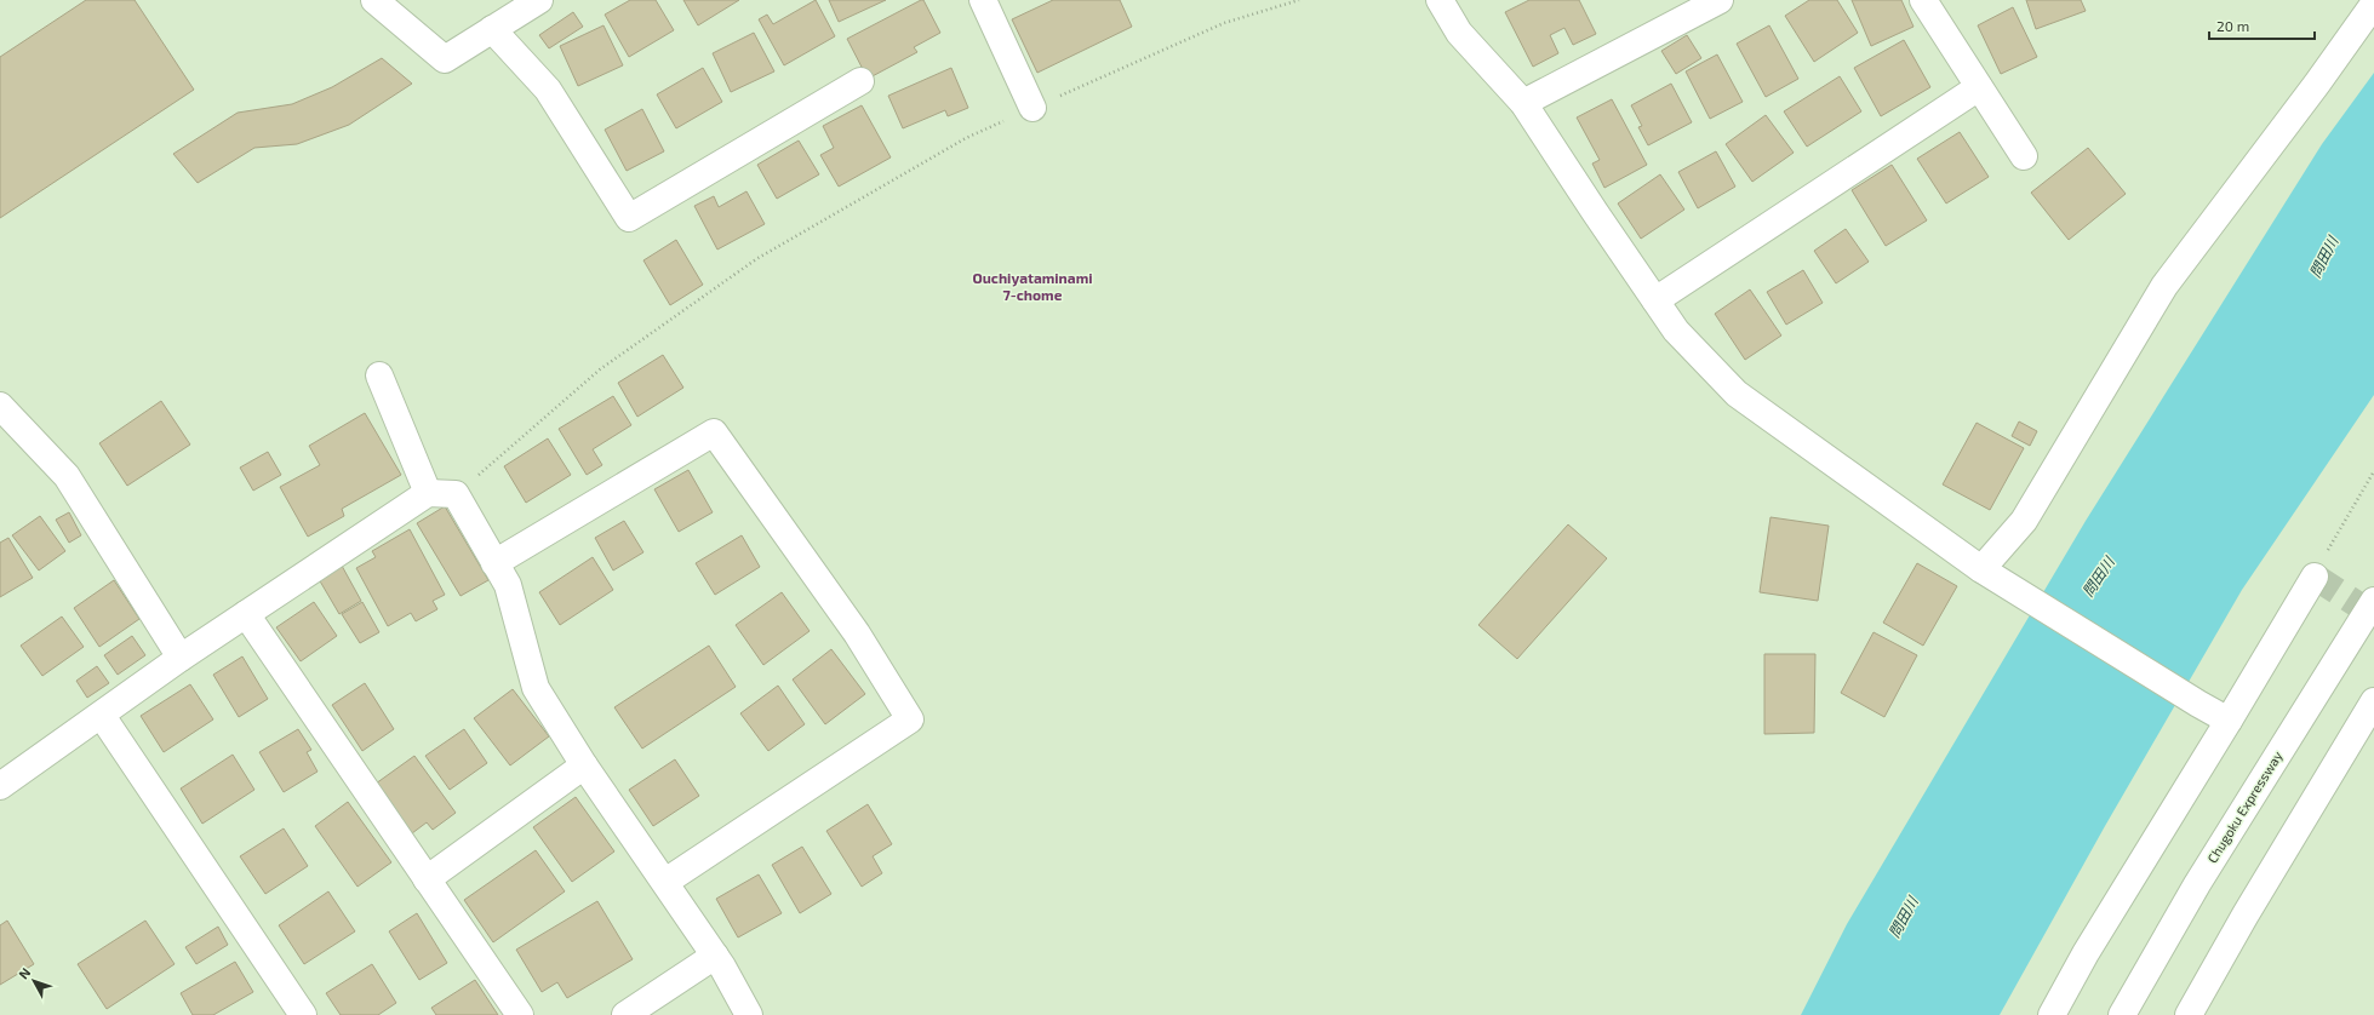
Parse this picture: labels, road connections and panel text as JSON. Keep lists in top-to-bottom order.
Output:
{
  "streets": {
    "main road": ["Chugoku Expressway"]
  },
  "districts": ["Ouchiyataminami 7-chome"],
  "water": ["問田川"],
  "scale_bar": "20 m",
  "north": "top left"
}
